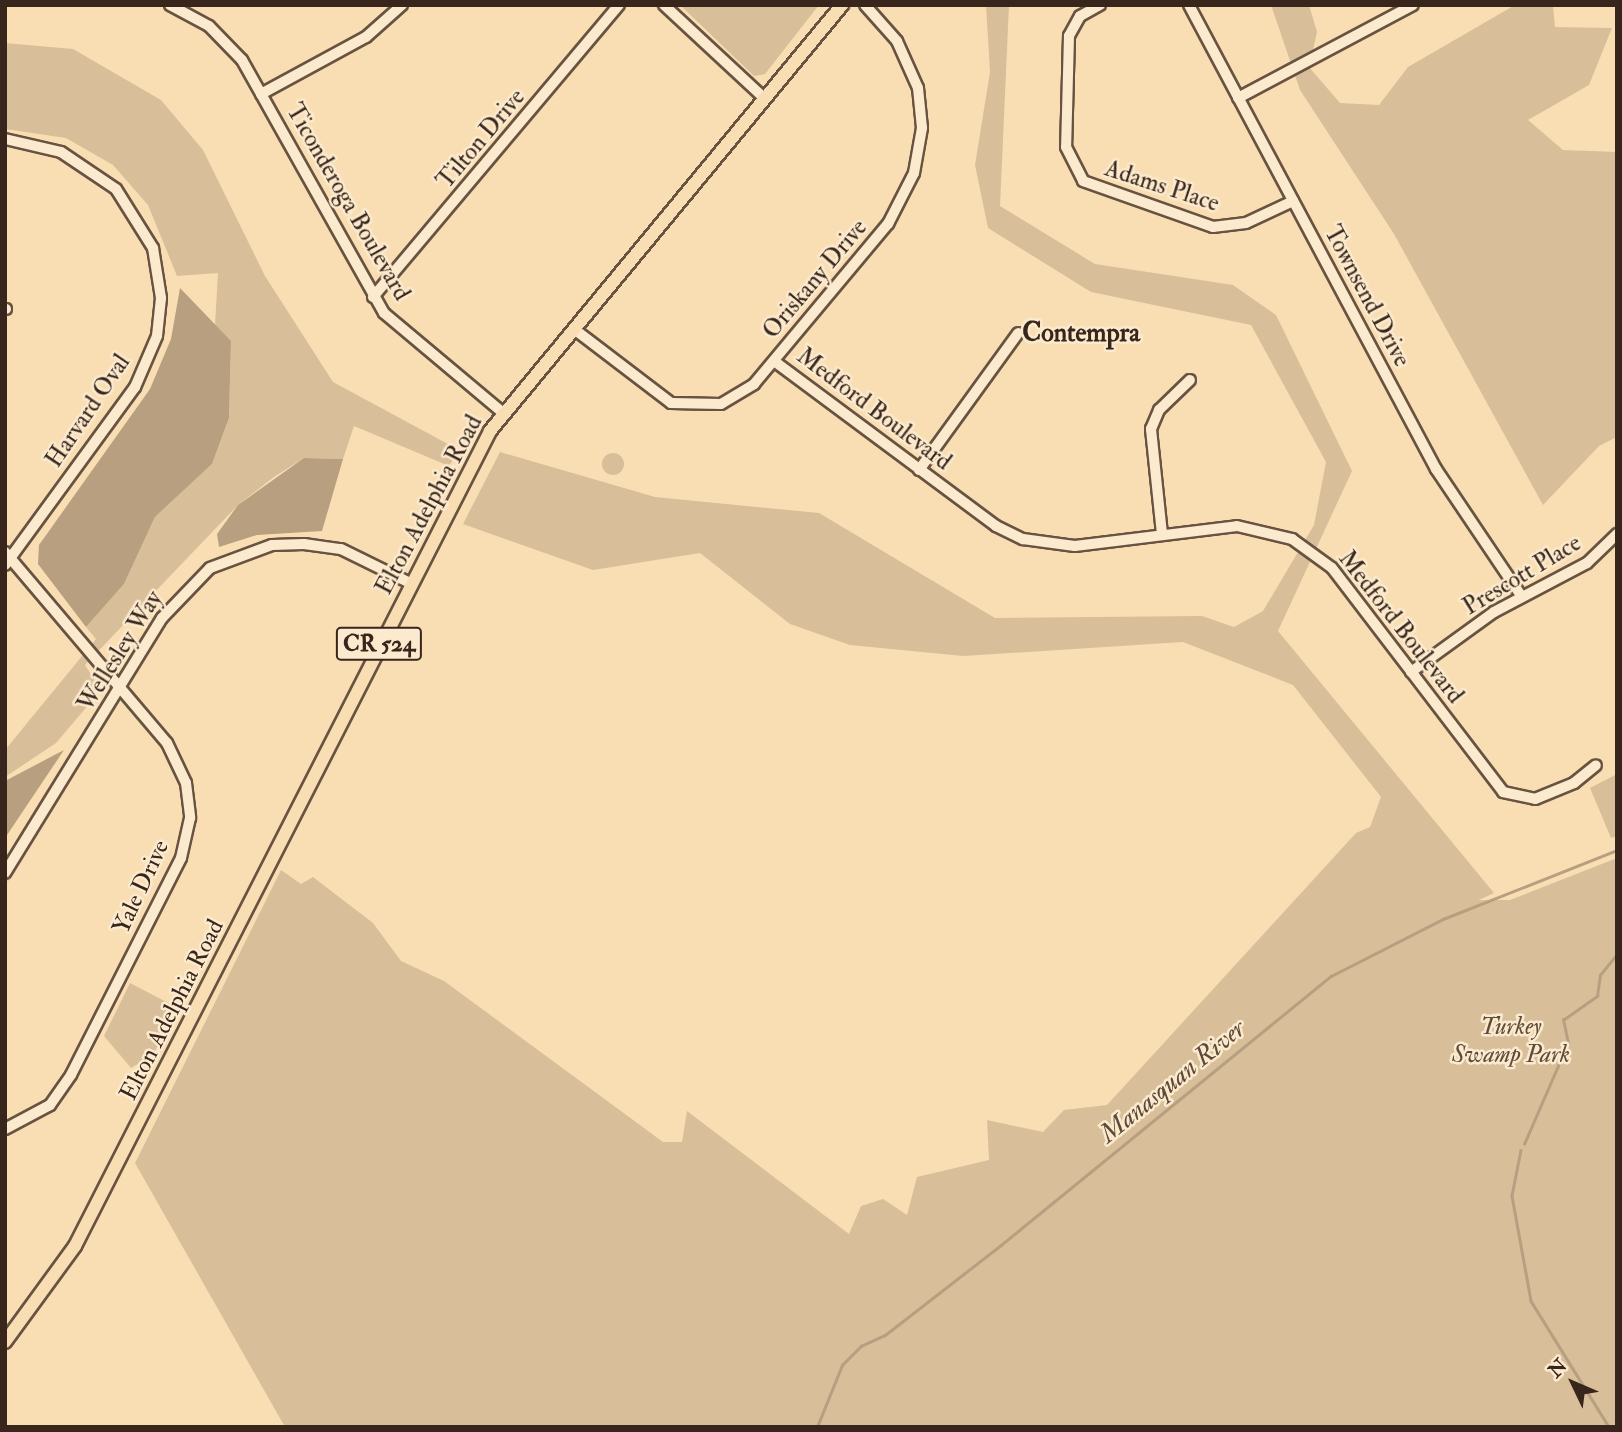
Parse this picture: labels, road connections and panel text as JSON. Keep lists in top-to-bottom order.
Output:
{
  "streets": {
    "main road": ["Elton Adelphia Road", "CR 524"],
    "street": [
      "Tilton Drive",
      "Adams Place",
      "Ticonderoga Boulevard",
      "Oriskany Drive",
      "Townsend Drive",
      "Medford Boulevard",
      "Harvard Oval",
      "Prescott Place",
      "Wellesley Way",
      "Yale Drive"
    ]
  },
  "crossings": [
    ["Tilton Drive", "Ticonderoga Boulevard"],
    ["Adams Place", "Townsend Drive"],
    ["Ticonderoga Boulevard", "Elton Adelphia Road"],
    ["Oriskany Drive", "Medford Boulevard"],
    ["Oriskany Drive", "Elton Adelphia Road"],
    ["Townsend Drive", "Prescott Place"],
    ["Medford Boulevard", "Prescott Place"],
    ["Harvard Oval", "Yale Drive"],
    ["Elton Adelphia Road", "Wellesley Way"],
    ["Wellesley Way", "Yale Drive"]
  ],
  "districts": ["Contempra"],
  "water": ["Manasquan River"],
  "parks": ["Turkey Swamp Park"],
  "north": "top left"
}
